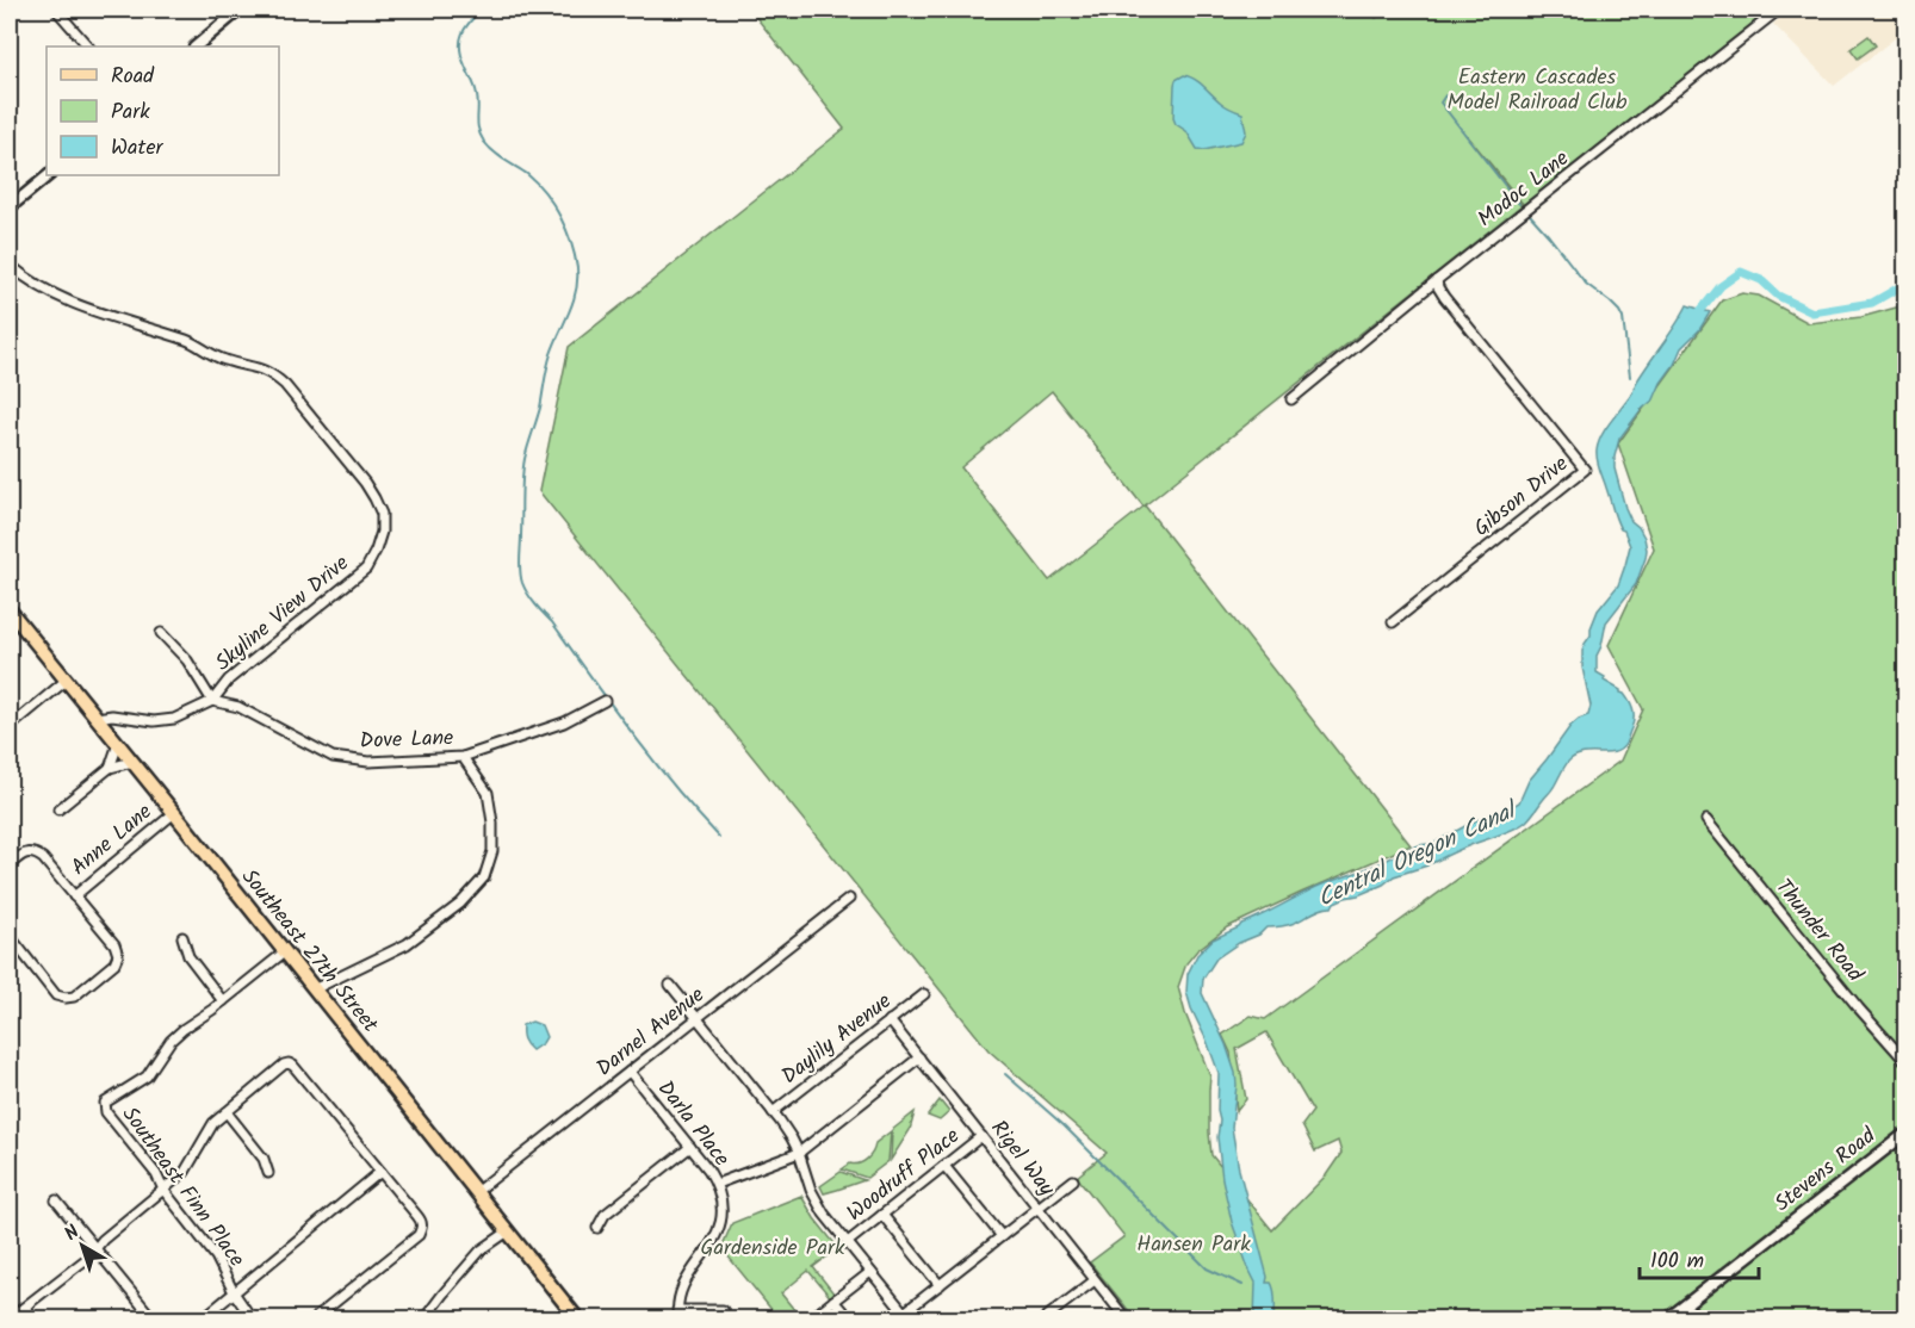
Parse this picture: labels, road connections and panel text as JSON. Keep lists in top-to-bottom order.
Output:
{
  "streets": {
    "main road": ["Southeast 27th Street"],
    "street": [
      "Modoc Lane",
      "Gibson Drive",
      "Skyline View Drive",
      "Dove Lane",
      "Anne Lane",
      "Thunder Road",
      "Darnel Avenue",
      "Daylily Avenue",
      "Darla Place",
      "Rigel Way",
      "Stevens Road",
      "Woodruff Place",
      "Southeast Finn Place"
    ]
  },
  "crossings": [
    ["Modoc Lane", "Gibson Drive"],
    ["Skyline View Drive", "Dove Lane"],
    ["Skyline View Drive", "Southeast 27th Street"],
    ["Anne Lane", "Southeast 27th Street"],
    ["Southeast 27th Street", "Darnel Avenue"],
    ["Darnel Avenue", "Darla Place"],
    ["Daylily Avenue", "Rigel Way"],
    ["Rigel Way", "Woodruff Place"]
  ],
  "water": ["Central Oregon Canal"],
  "parks": ["Eastern Cascades Model Railroad Club", "Hansen Park", "Gardenside Park"],
  "legend": ["Road", "Park", "Water"],
  "scale_bar": "100 m",
  "north": "top left"
}
